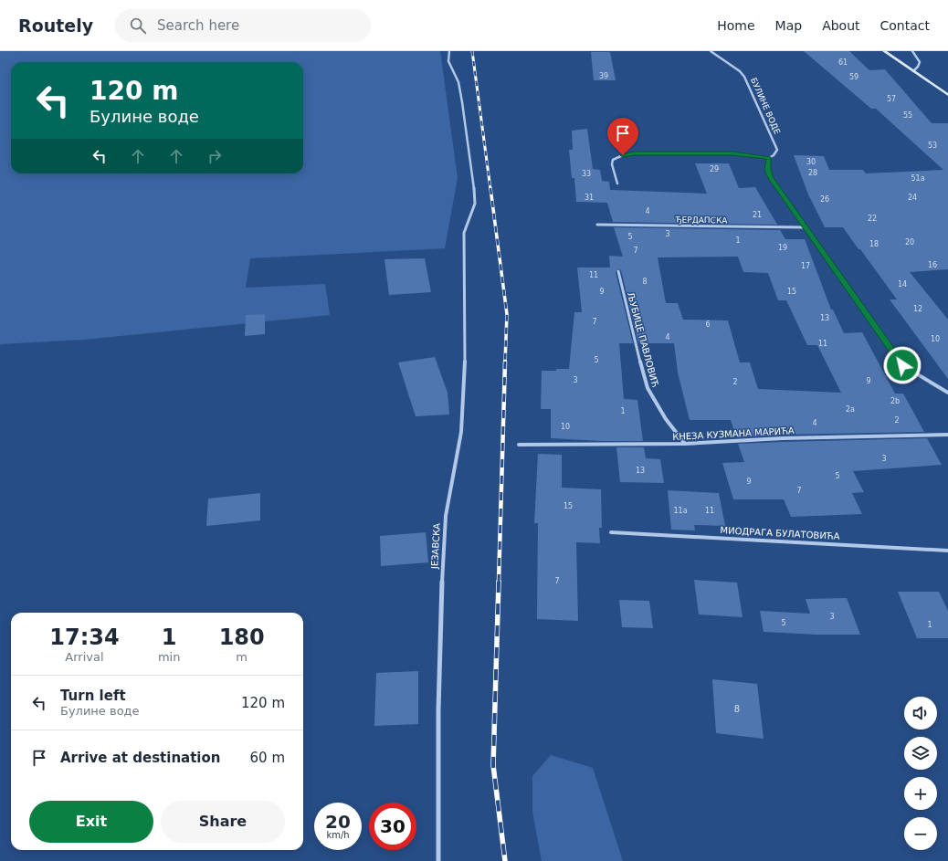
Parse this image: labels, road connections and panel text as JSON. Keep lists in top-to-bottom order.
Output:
{
  "streets": {
    "street": [
      "БУЛИНЕ ВОДЕ",
      "ЂЕРДАПСКА",
      "ЉУБИЦЕ ПАВЛОВИЋ",
      "КНЕЗА КУЗМАНА МАРИЋА",
      "МИОДРАГА БУЛАТОВИЋА",
      "ЈЕЗАВСКА"
    ]
  },
  "crossings": [
    ["БУЛИНЕ ВОДЕ", "ЂЕРДАПСКА"],
    ["ЉУБИЦЕ ПАВЛОВИЋ", "КНЕЗА КУЗМАНА МАРИЋА"]
  ],
  "house_numbers": [
    "61",
    "39",
    "59",
    "57",
    "55",
    "53",
    "30",
    "29",
    "28",
    "33",
    "51a",
    "31",
    "24",
    "26",
    "4",
    "21",
    "22",
    "3",
    "5",
    "1",
    "20",
    "18",
    "19",
    "7",
    "16",
    "17",
    "11",
    "8",
    "14",
    "9",
    "15",
    "12",
    "13",
    "7",
    "6",
    "4",
    "10",
    "11",
    "5",
    "3",
    "9",
    "2",
    "2b",
    "2a",
    "1",
    "2",
    "4",
    "10",
    "3",
    "13",
    "5",
    "9",
    "7",
    "15",
    "11a",
    "11",
    "7",
    "3",
    "5",
    "1",
    "8"
  ],
  "page": {
    "header": "Routely",
    "search": "Search here",
    "nav": [
      "Home",
      "Map",
      "About",
      "Contact"
    ],
    "turn": ["120 m", "Булине воде"],
    "eta": [
      "17:34",
      "Arrival",
      "1",
      "min",
      "180",
      "m"
    ],
    "list": [
      {
        "name": "Turn left",
        "note": "Булине воде",
        "value": "120 m"
      },
      {
        "name": "Arrive at destination",
        "value": "60 m"
      }
    ],
    "map_buttons": ["+", "−"],
    "buttons": ["Exit", "Share"],
    "speed": "20 km/h",
    "limit": "30"
  }
}
